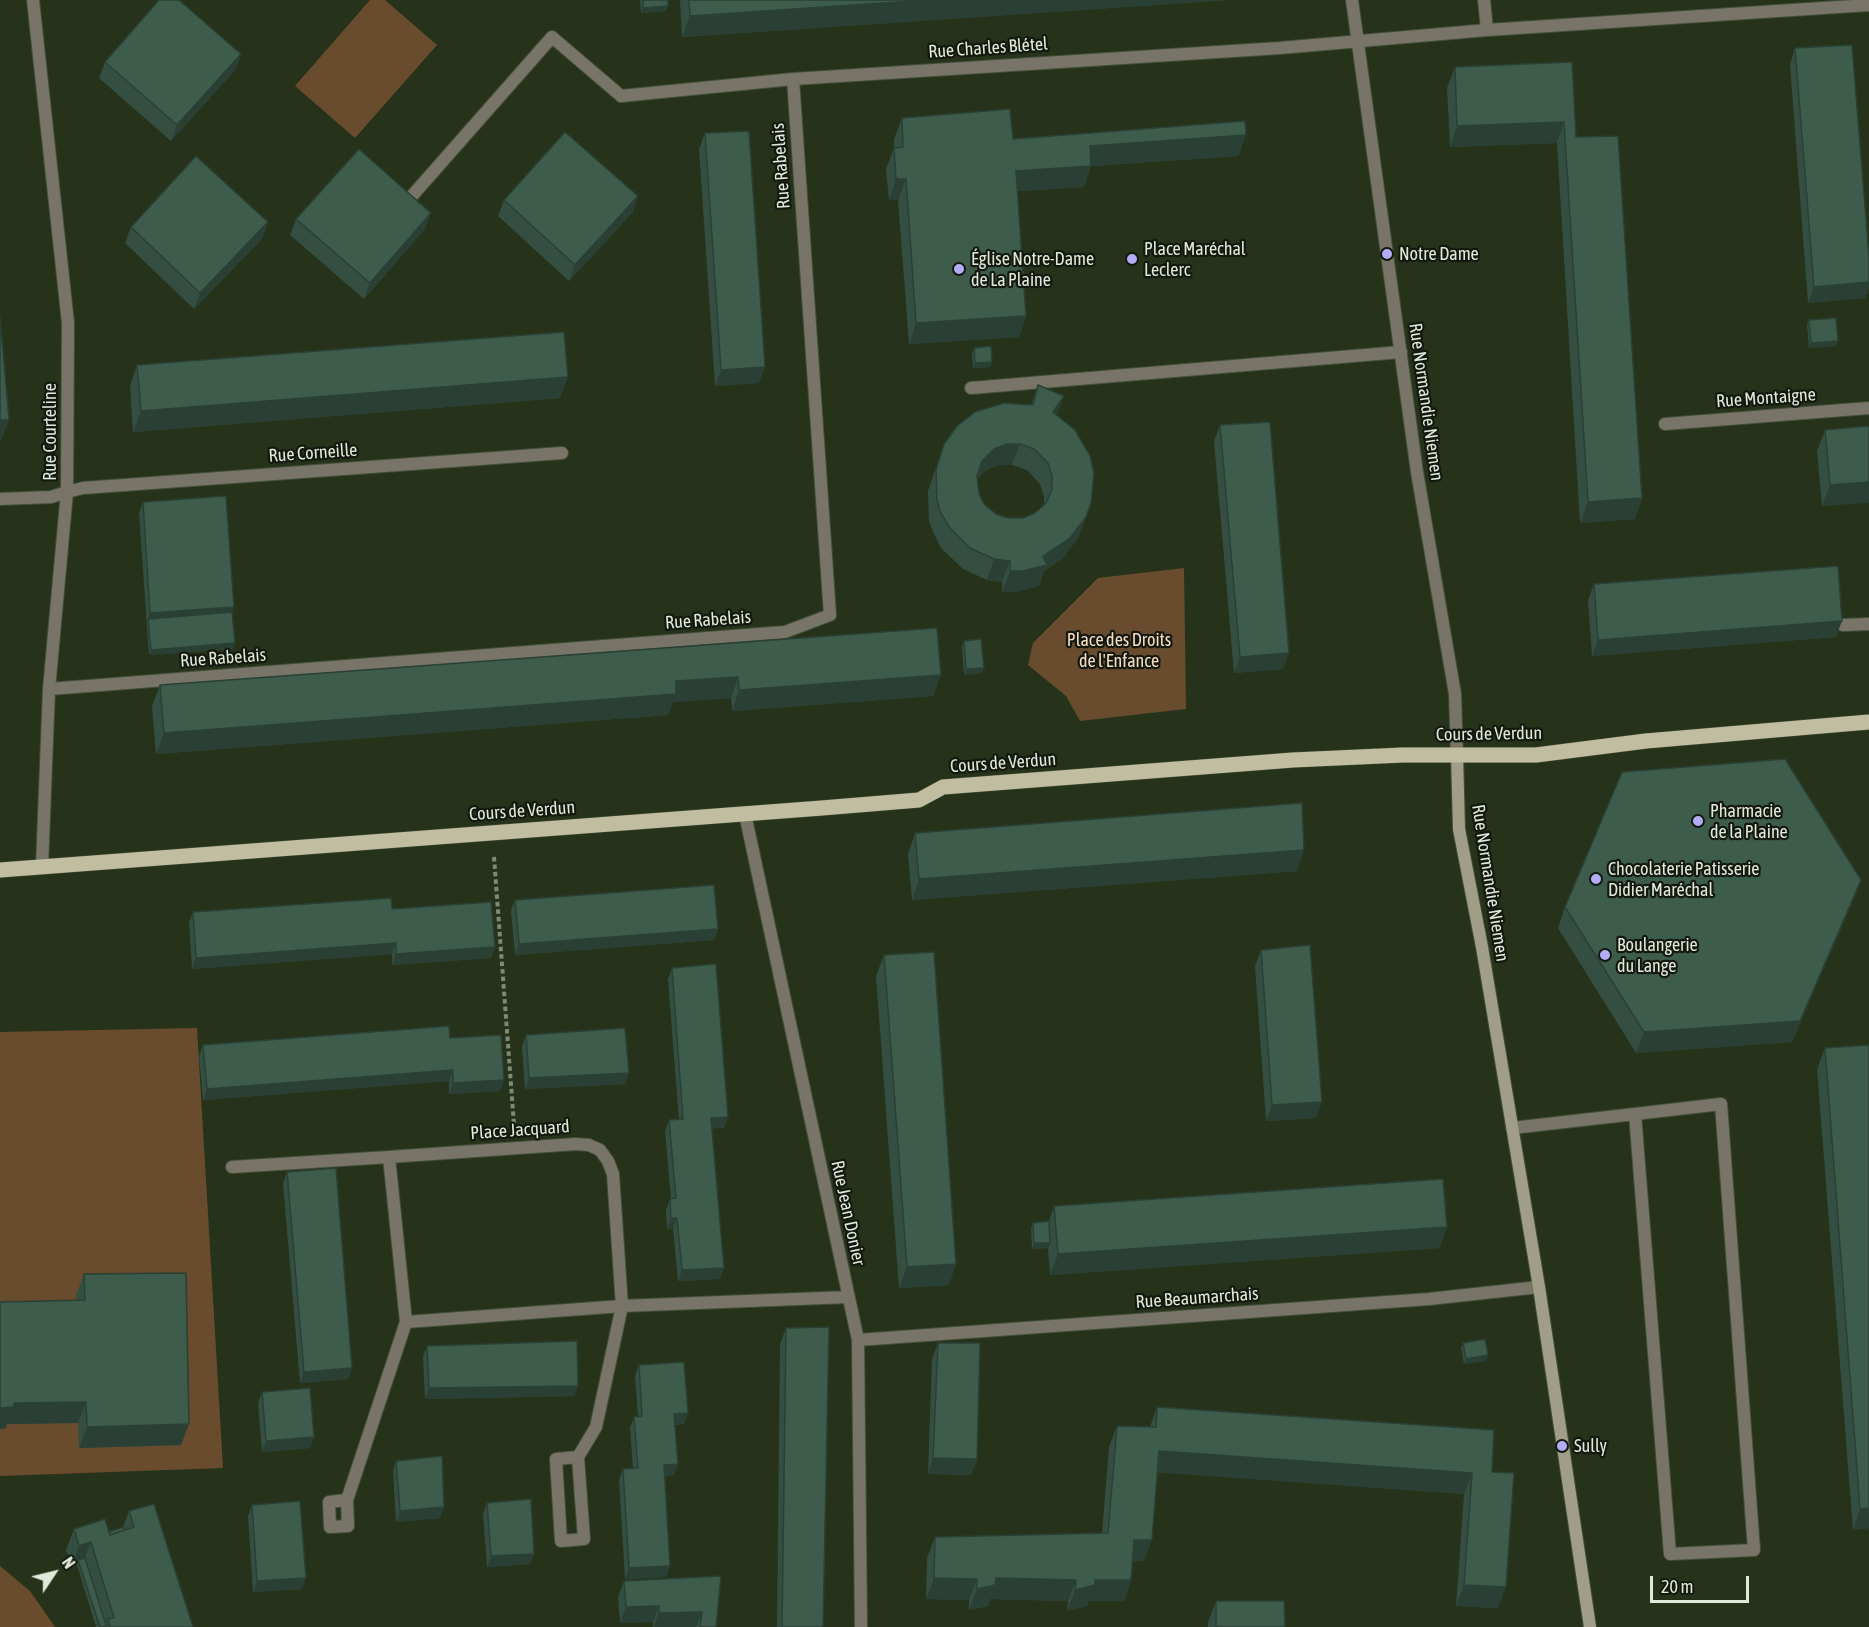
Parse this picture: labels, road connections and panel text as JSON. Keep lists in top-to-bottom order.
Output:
{
  "streets": {
    "main road": ["Rue Normandie Niemen", "Cours de Verdun"],
    "street": [
      "Rue Charles Blétel",
      "Rue Rabelais",
      "Rue Montaigne",
      "Rue Courteline",
      "Rue Corneille",
      "Place Jacquard",
      "Rue Jean Donier",
      "Rue Beaumarchais"
    ]
  },
  "crossings": [
    ["Rue Charles Blétel", "Rue Rabelais"],
    ["Rue Charles Blétel", "Rue Normandie Niemen"],
    ["Rue Rabelais", "Rue Courteline"],
    ["Rue Normandie Niemen", "Cours de Verdun"],
    ["Rue Normandie Niemen", "Rue Beaumarchais"],
    ["Rue Courteline", "Rue Corneille"],
    ["Rue Courteline", "Cours de Verdun"],
    ["Cours de Verdun", "Rue Jean Donier"],
    ["Rue Jean Donier", "Rue Beaumarchais"]
  ],
  "parks": ["Place des Droits de l'Enfance"],
  "places": [
    "Notre Dame",
    "Place Maréchal Leclerc",
    "Église Notre-Dame de La Plaine",
    "Pharmacie de la Plaine",
    "Chocolaterie Patisserie Didier Maréchal",
    "Boulangerie du Lange",
    "Sully"
  ],
  "scale_bar": "20 m",
  "north": "top right"
}
